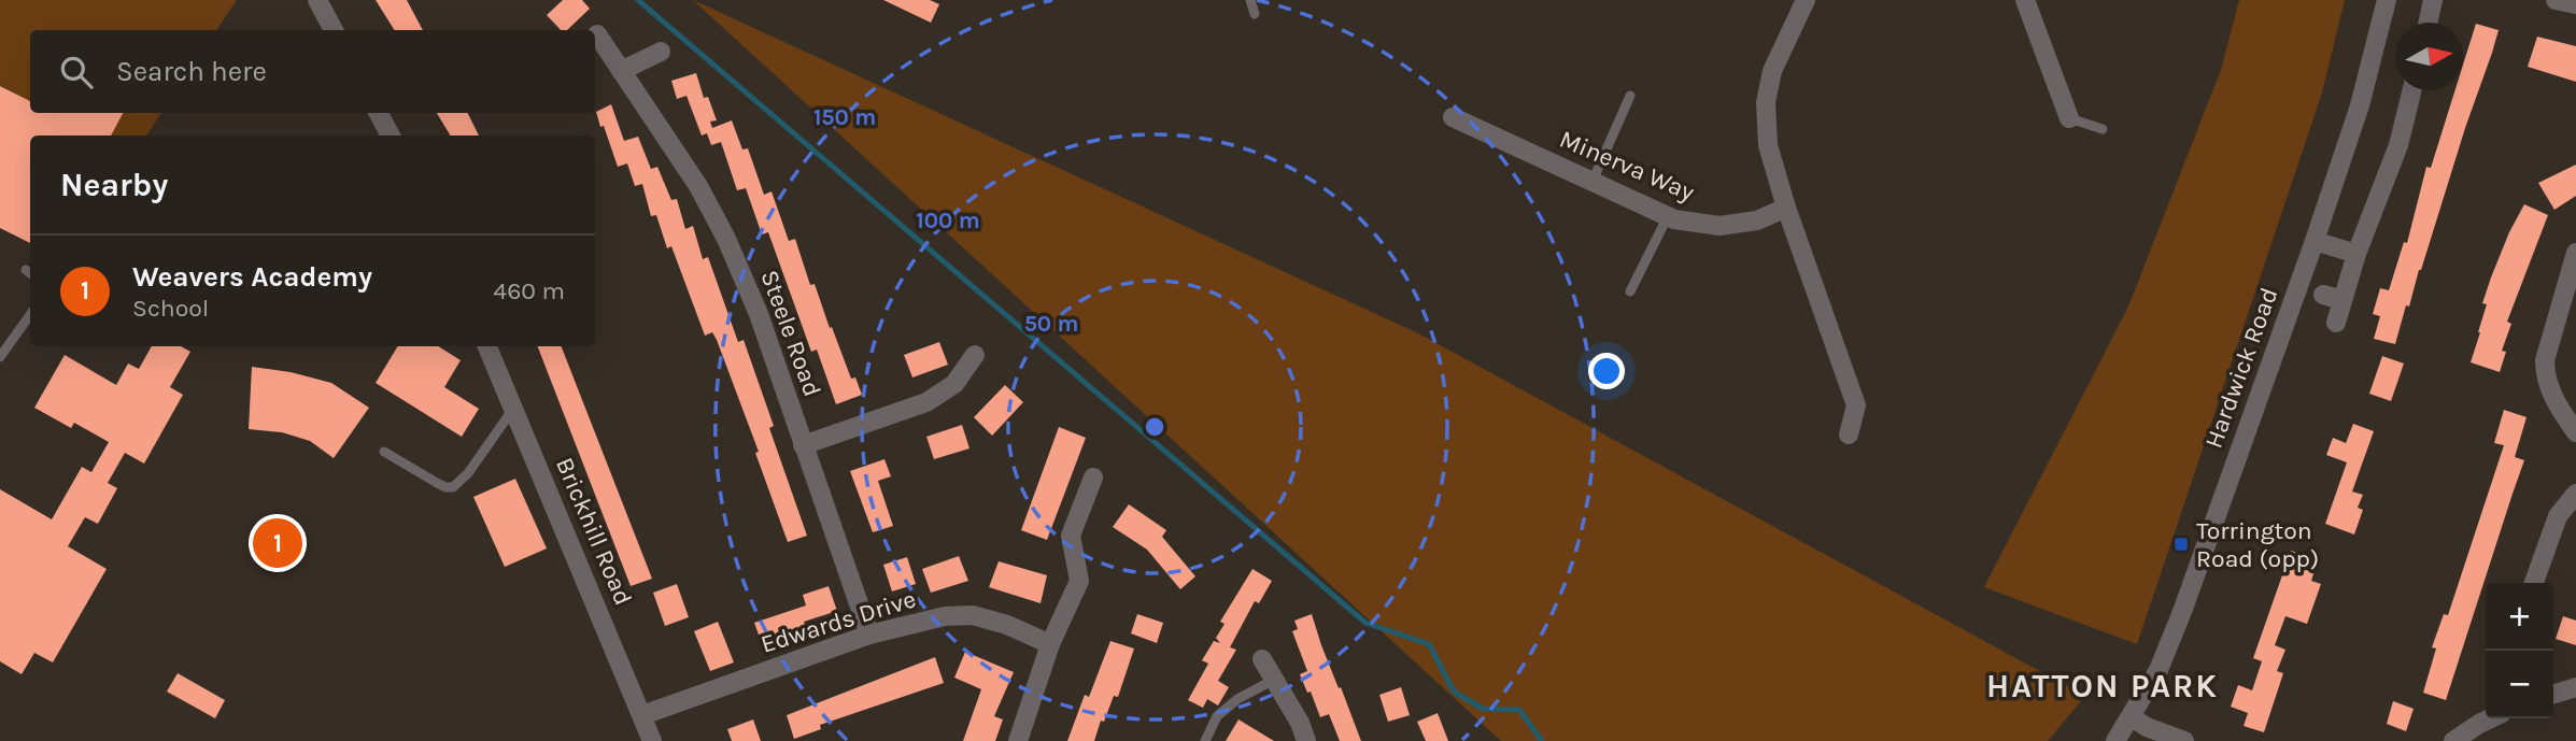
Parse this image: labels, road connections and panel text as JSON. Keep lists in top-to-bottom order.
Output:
{
  "streets": {
    "street": [
      "Minerva Way",
      "Steele Road",
      "Hardwick Road",
      "Brickhill Road",
      "Edwards Drive"
    ]
  },
  "crossings": [
    ["Steele Road", "Edwards Drive"],
    ["Brickhill Road", "Edwards Drive"]
  ],
  "districts": ["HATTON PARK"],
  "places": {
    "transit": ["Torrington Road (opp)"]
  },
  "north": "right",
  "page": {
    "search": "Search here",
    "heading": "Nearby",
    "list": [
      {
        "mark": "1",
        "name": "Weavers Academy",
        "note": "School",
        "value": "460 m"
      }
    ],
    "pins": "1",
    "map_buttons": ["+", "−"]
  },
  "rings": ["150 m", "100 m", "50 m"]
}
